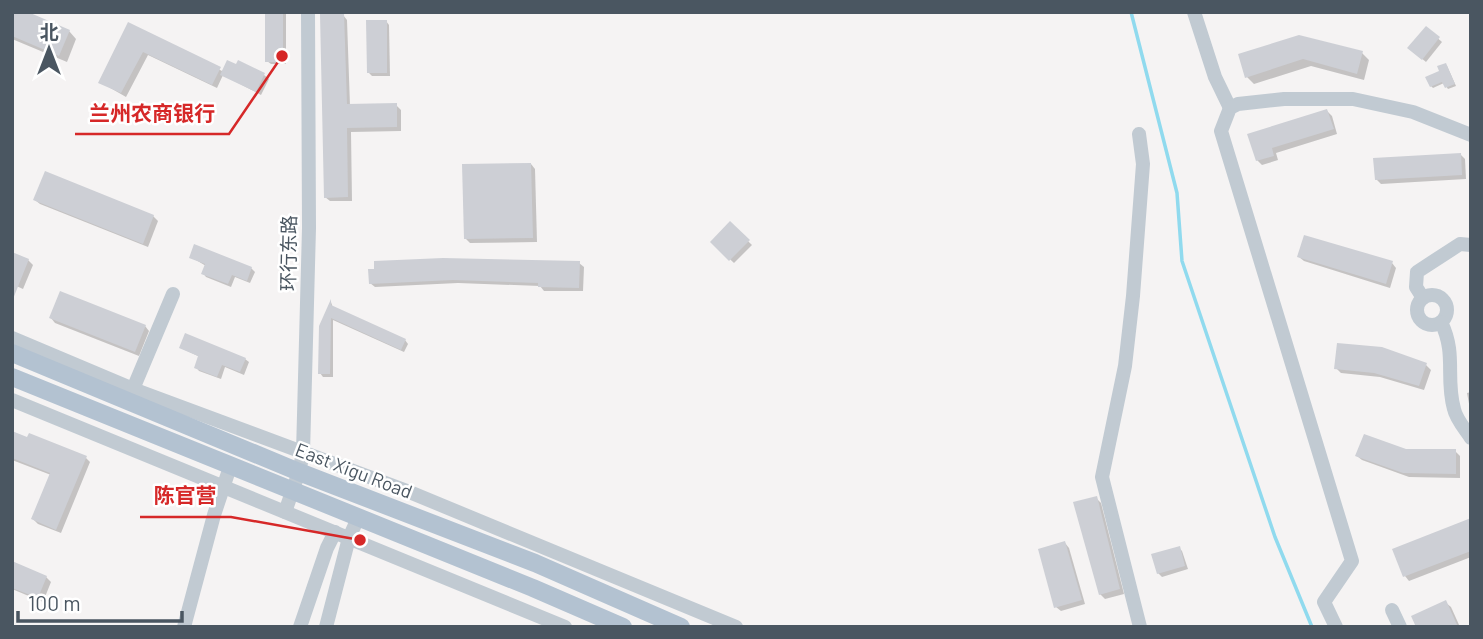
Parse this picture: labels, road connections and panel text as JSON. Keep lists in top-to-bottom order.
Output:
{
  "streets": {
    "main road": ["East Xigu Road"],
    "street": ["环行东路"]
  },
  "crossings": [
    ["环行东路", "East Xigu Road"]
  ],
  "places": ["兰州农商银行", "陈官营"],
  "scale_bar": "100 m",
  "north": "top"
}
